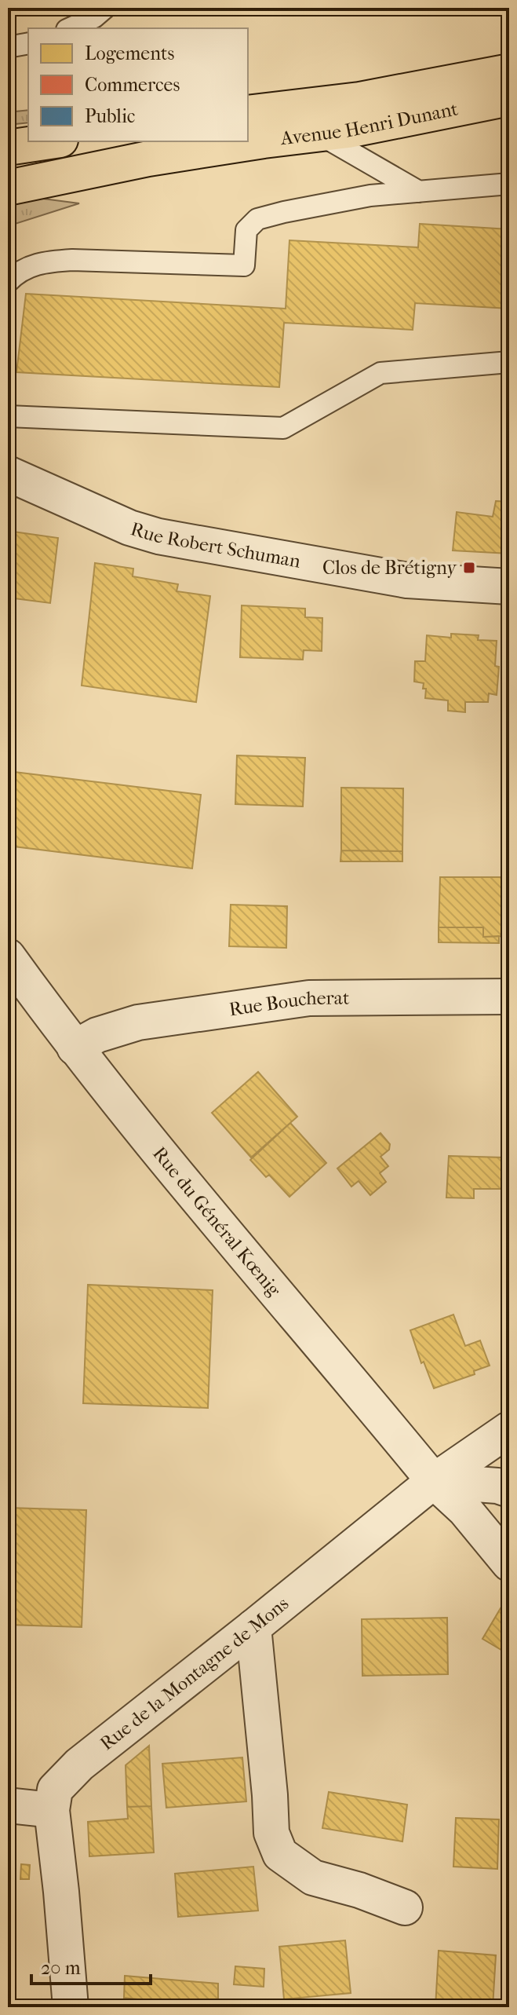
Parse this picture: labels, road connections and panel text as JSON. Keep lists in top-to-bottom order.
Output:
{
  "streets": {
    "main road": ["Avenue Henri Dunant"],
    "street": [
      "Rue Robert Schuman",
      "Rue Boucherat",
      "Rue du Général Kœnig",
      "Rue de la Montagne de Mons"
    ]
  },
  "crossings": [
    ["Rue Boucherat", "Rue du Général Kœnig"],
    ["Rue du Général Kœnig", "Rue de la Montagne de Mons"]
  ],
  "places": {
    "transit": ["Clos de Brétigny"]
  },
  "legend": ["Logements", "Commerces", "Public"],
  "scale_bar": "20 m"
}
